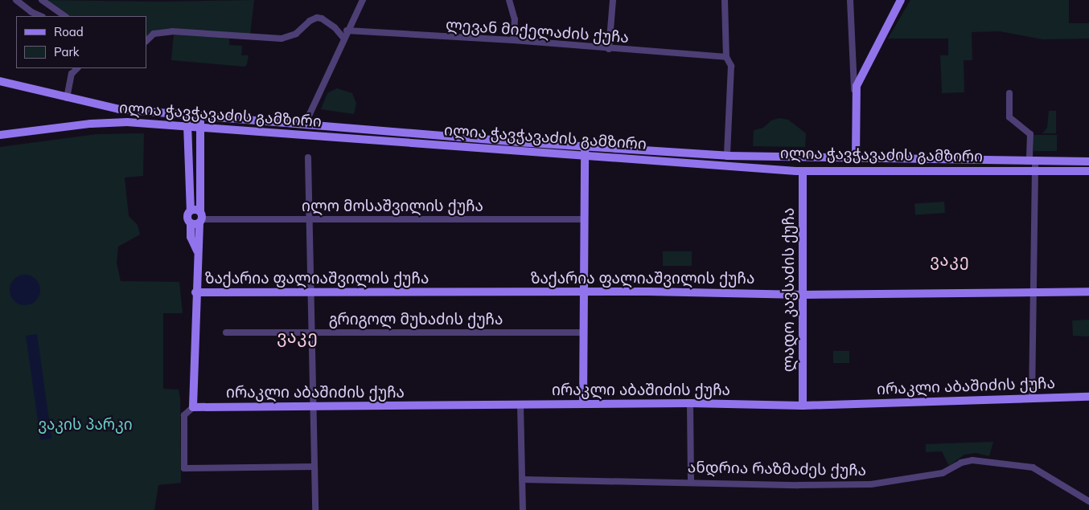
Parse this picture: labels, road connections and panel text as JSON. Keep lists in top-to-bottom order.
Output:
{
  "streets": {
    "street": [
      "ლევან მიქელაძის ქუჩა",
      "ილია ჭავჭავაძის გამზირი",
      "ილო მოსაშვილის ქუჩა",
      "ზაქარია ფალიაშვილის ქუჩა",
      "ლადო კავსაძის ქუჩა",
      "გრიგოლ მუხაძის ქუჩა",
      "ირაკლი აბაშიძის ქუჩა",
      "ანდრია რაზმაძეს ქუჩა"
    ]
  },
  "crossings": [
    ["ილია ჭავჭავაძის გამზირი", "ლადო კავსაძის ქუჩა"],
    ["ზაქარია ფალიაშვილის ქუჩა", "ლადო კავსაძის ქუჩა"],
    ["ლადო კავსაძის ქუჩა", "ირაკლი აბაშიძის ქუჩა"]
  ],
  "districts": ["ვაკე", "ვაკე"],
  "parks": ["ვაკის პარკი"],
  "legend": ["Road", "Park"]
}
